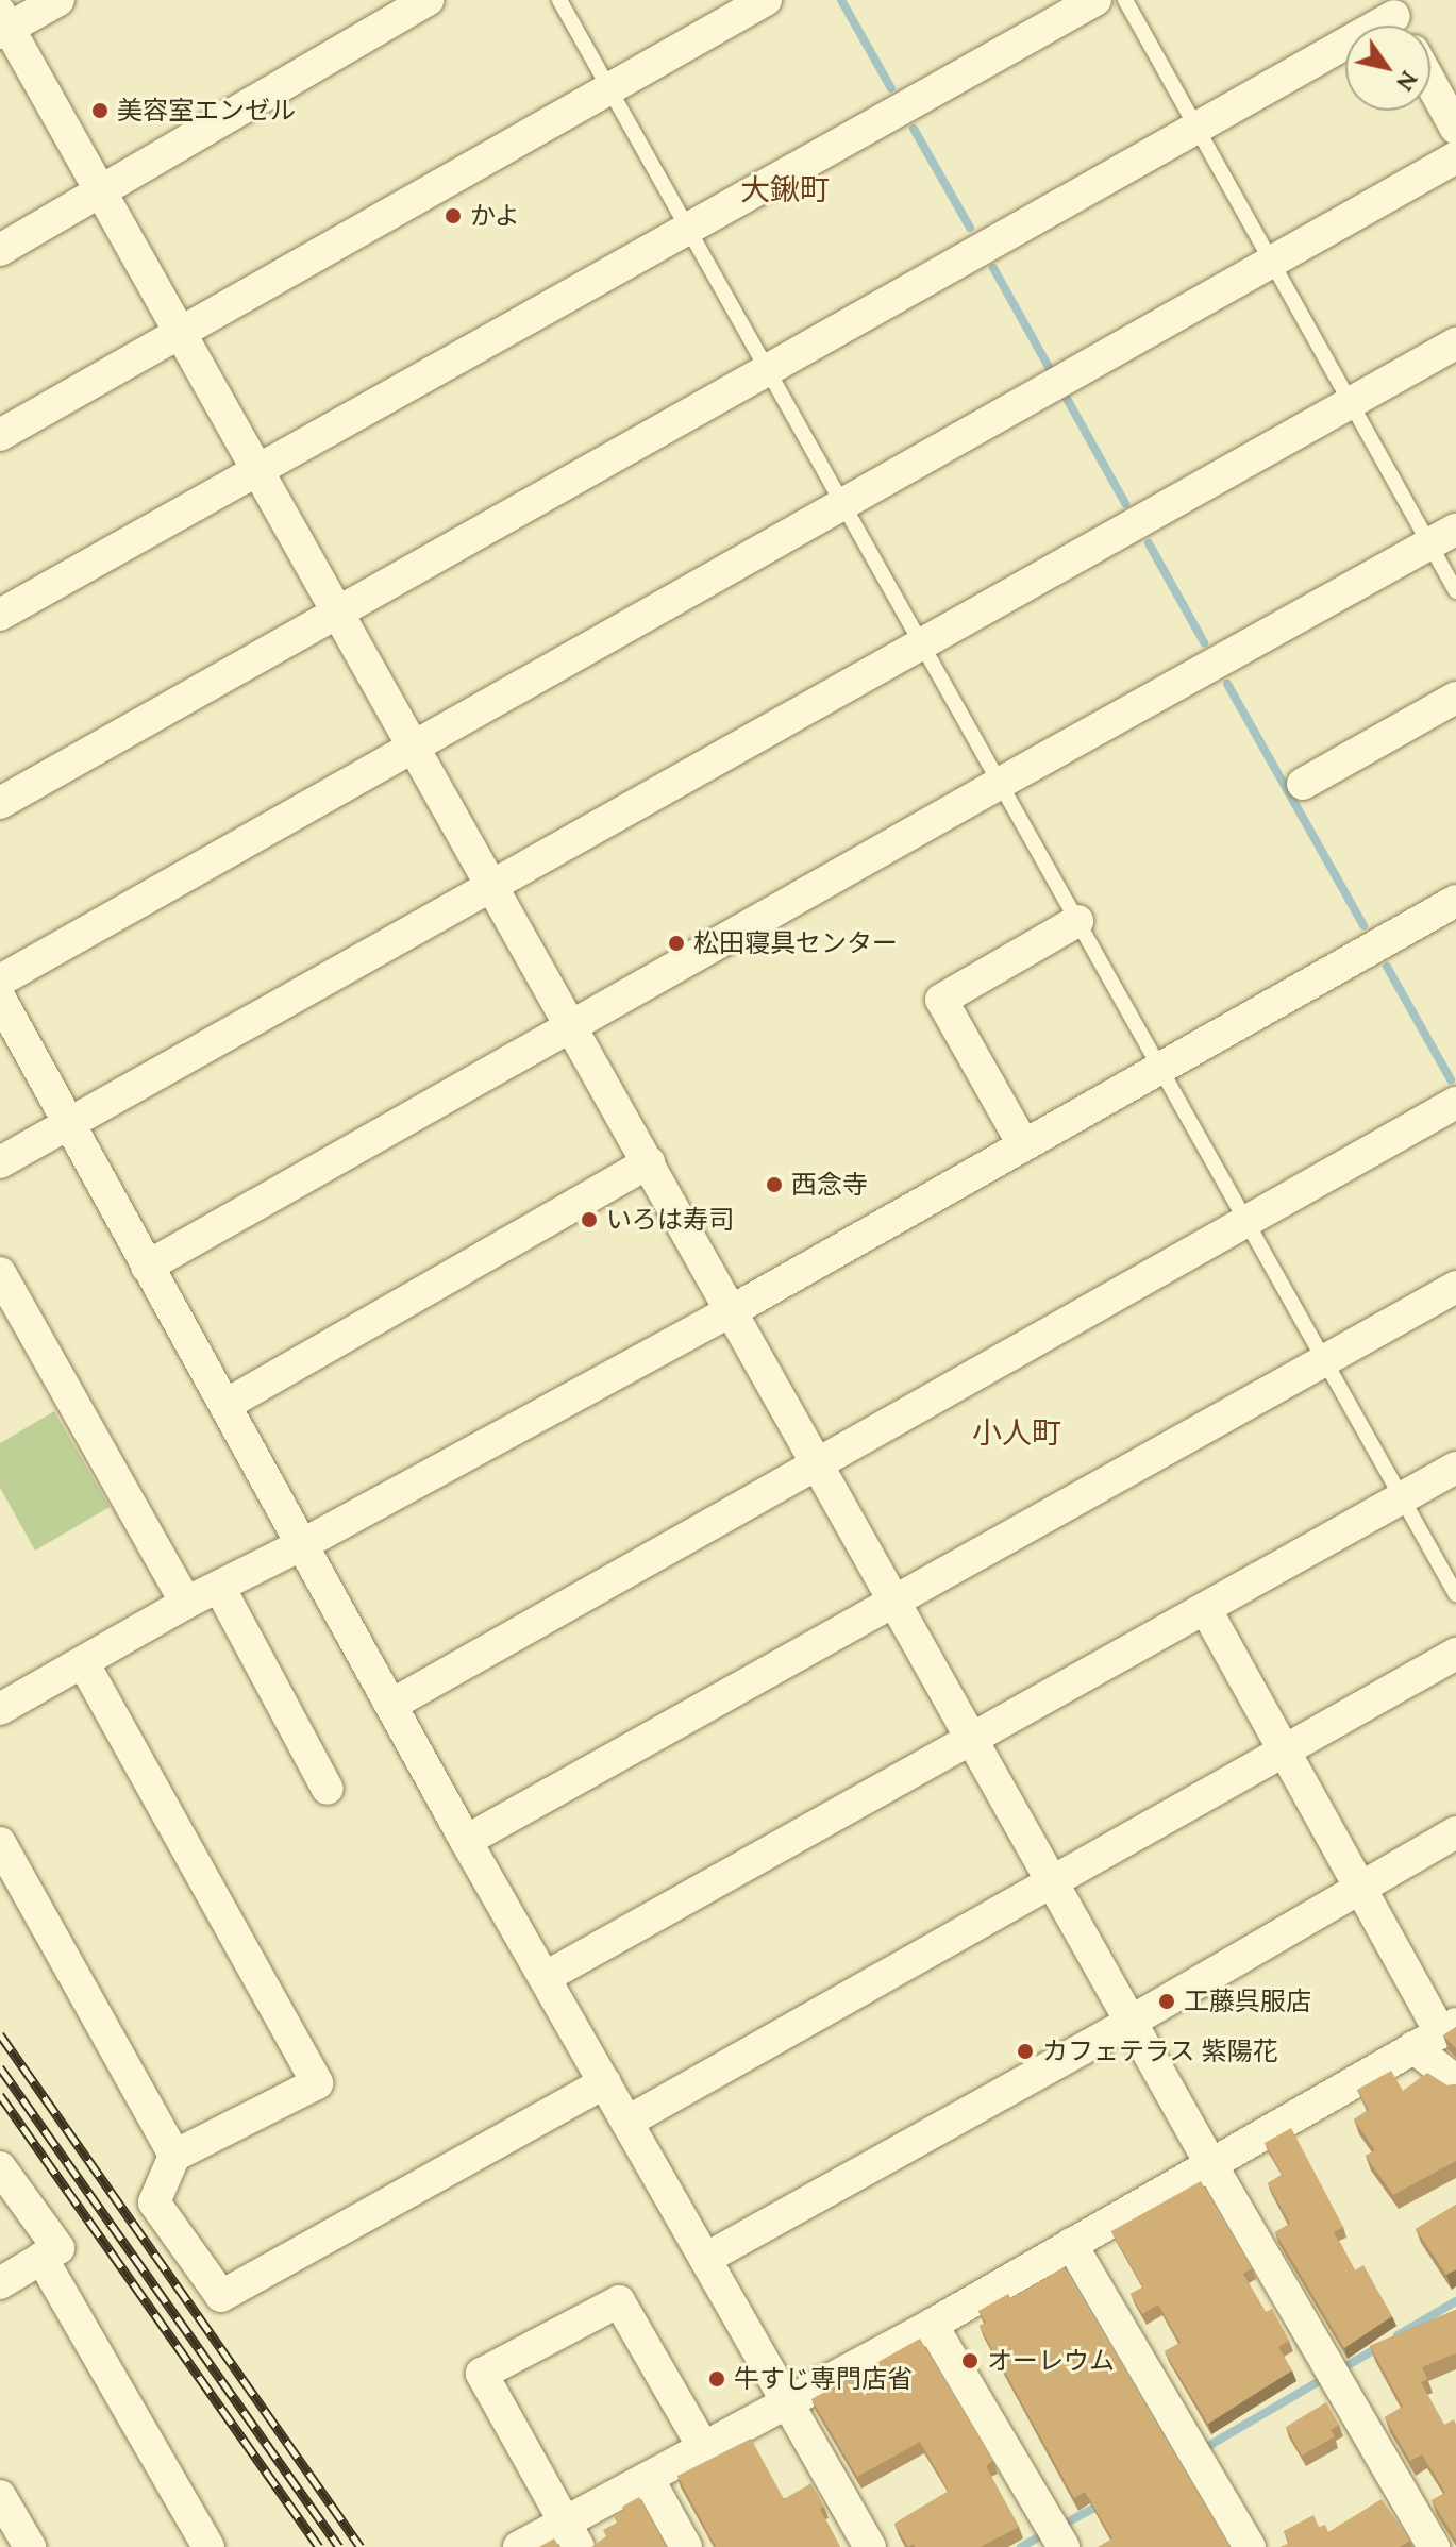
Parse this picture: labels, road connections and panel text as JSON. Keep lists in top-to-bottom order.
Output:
{
  "districts": ["大鍬町", "小人町"],
  "places": [
    "美容室エンゼル",
    "かよ",
    "松田寝具センター",
    "西念寺",
    "いろは寿司",
    "工藤呉服店",
    "カフェテラス 紫陽花",
    "オーレウム",
    "牛すじ専門店省"
  ],
  "north": "bottom right"
}
